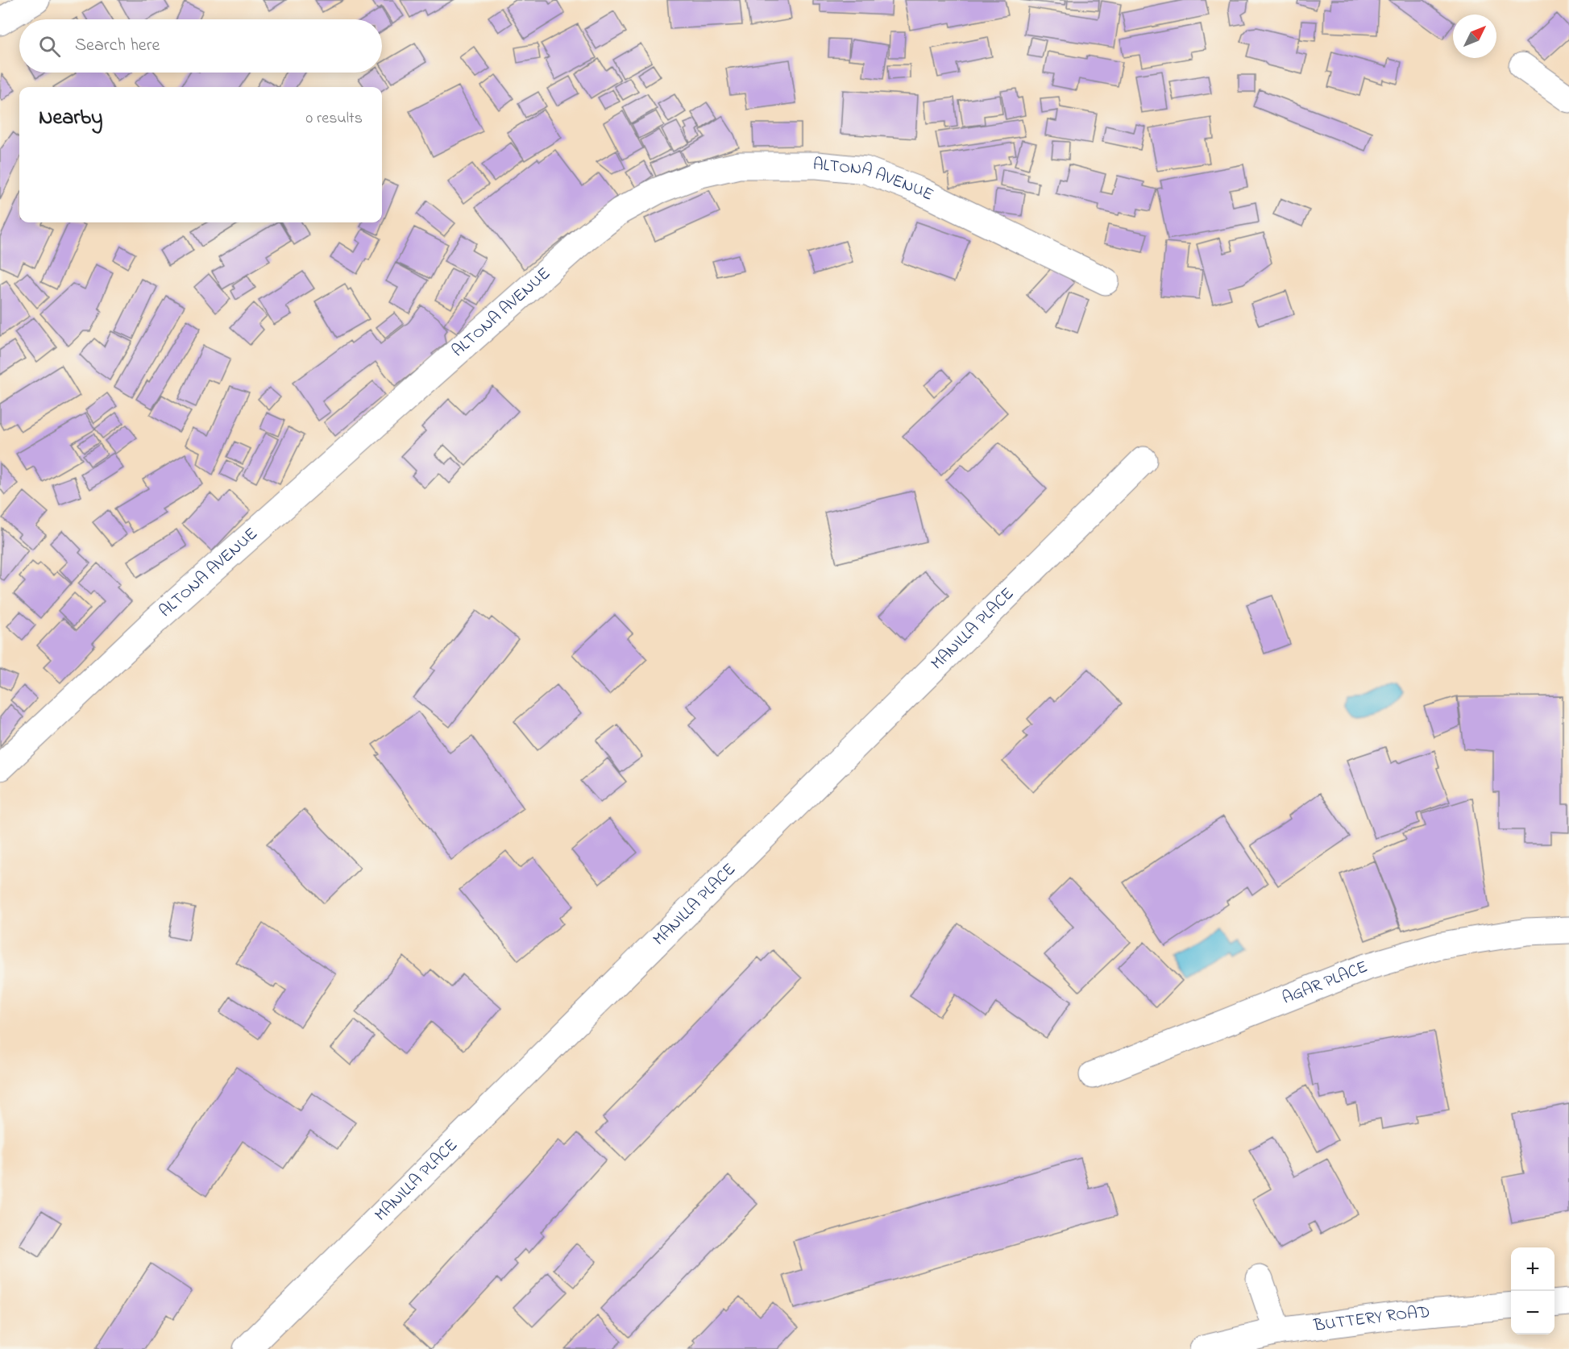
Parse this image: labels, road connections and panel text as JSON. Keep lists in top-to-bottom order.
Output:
{
  "streets": {
    "street": [
      "ALTONA AVENUE",
      "MANILLA PLACE",
      "AGAR PLACE",
      "BUTTERY ROAD"
    ]
  },
  "north": "top right",
  "page": {
    "search": "Search here",
    "heading": ["Nearby", "0 results"],
    "map_buttons": ["+", "−"]
  }
}
